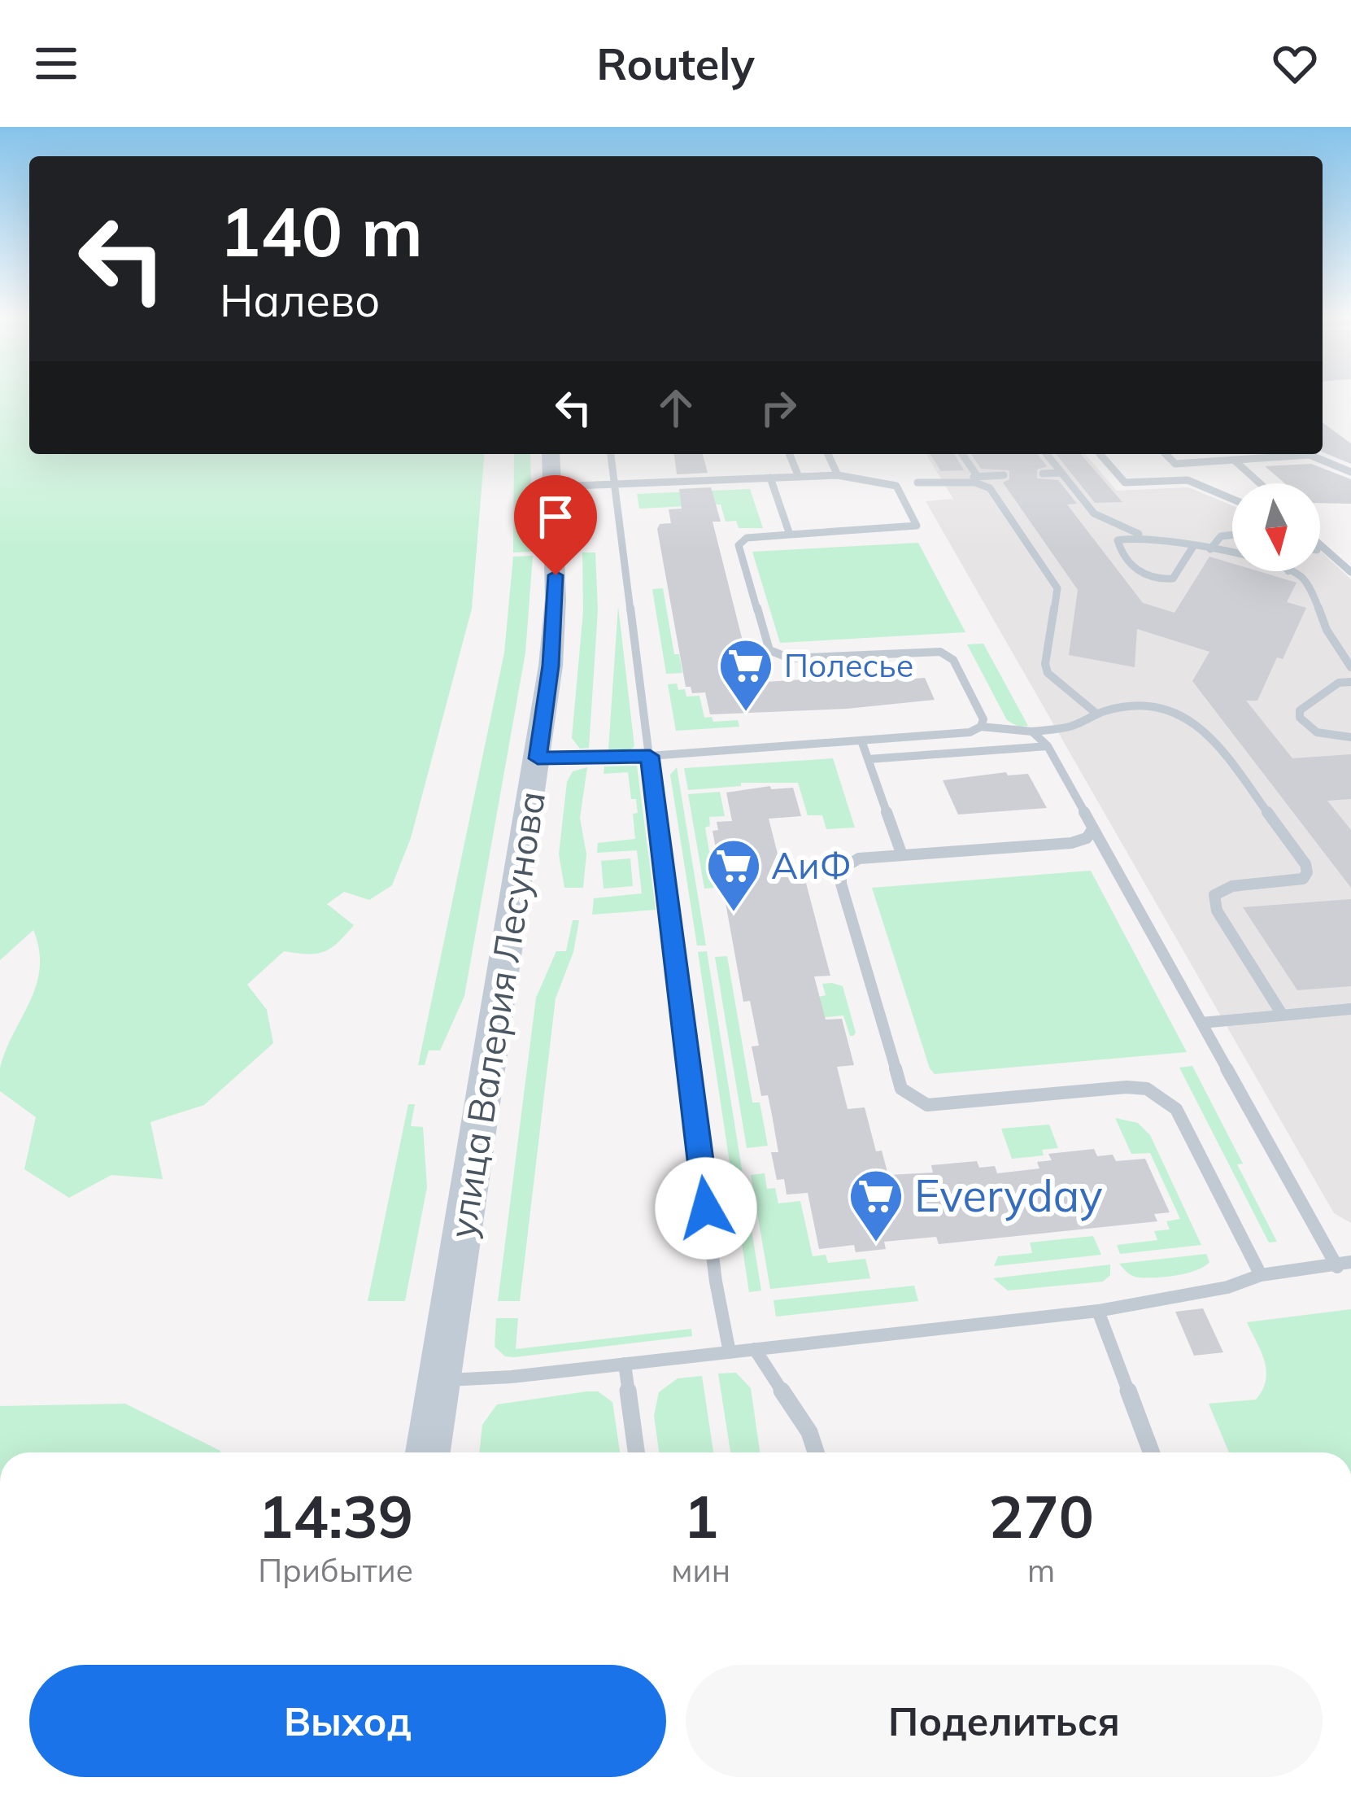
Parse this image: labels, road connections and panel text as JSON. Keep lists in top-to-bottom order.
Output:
{
  "streets": {
    "main road": ["улица Валерия Лесунова"]
  },
  "places": {
    "supermarket": ["Полесье", "АиФ", "Everyday"]
  },
  "north": "bottom",
  "page": {
    "header": "Routely",
    "turn": ["140 m", "Налево"],
    "eta": [
      "14:39",
      "Прибытие",
      "1",
      "мин",
      "270",
      "m"
    ],
    "buttons": ["Выход", "Поделиться"]
  }
}
